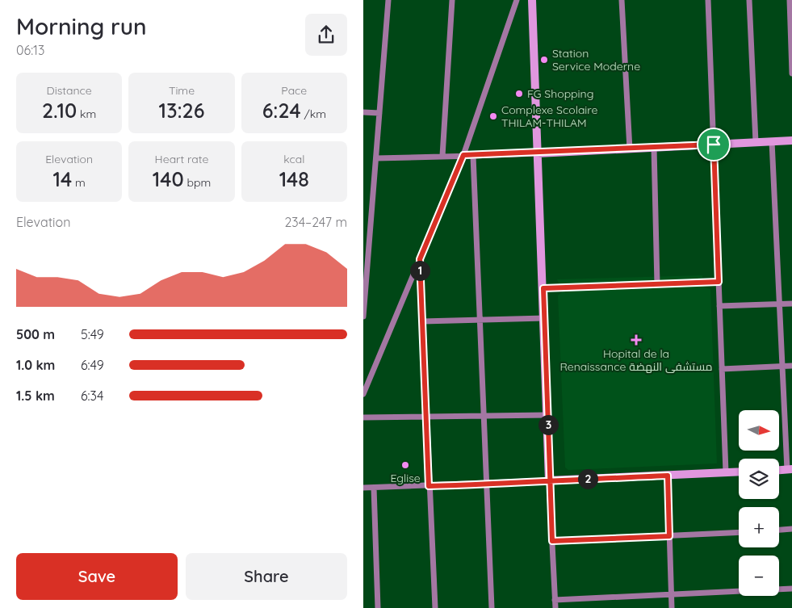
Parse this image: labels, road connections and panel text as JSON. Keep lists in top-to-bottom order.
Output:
{
  "places": {
    "other": [
      "Station Service Moderne",
      "FG Shopping",
      "Complexe Scolaire THILAM-THILAM",
      "Eglise"
    ],
    "health": ["Hopital de la Renaissance مستشفى النهضة"]
  },
  "north": "right",
  "page": {
    "heading": ["Morning run", "06:13"],
    "stats": [
      ["Distance", "2.10 km"],
      ["Time", "13:26"],
      ["Pace", "6:24 /km"],
      ["Elevation", "14 m"],
      ["Heart rate", "140 bpm"],
      ["kcal", "148"]
    ],
    "chart": ["Elevation", "234–247 m"],
    "pins": ["1", "3", "2"],
    "list": [
      {
        "name": "500 m",
        "note": "5:49"
      },
      {
        "name": "1.0 km",
        "note": "6:49"
      },
      {
        "name": "1.5 km",
        "note": "6:34"
      }
    ],
    "map_buttons": ["+", "−"],
    "buttons": ["Save", "Share"]
  }
}
